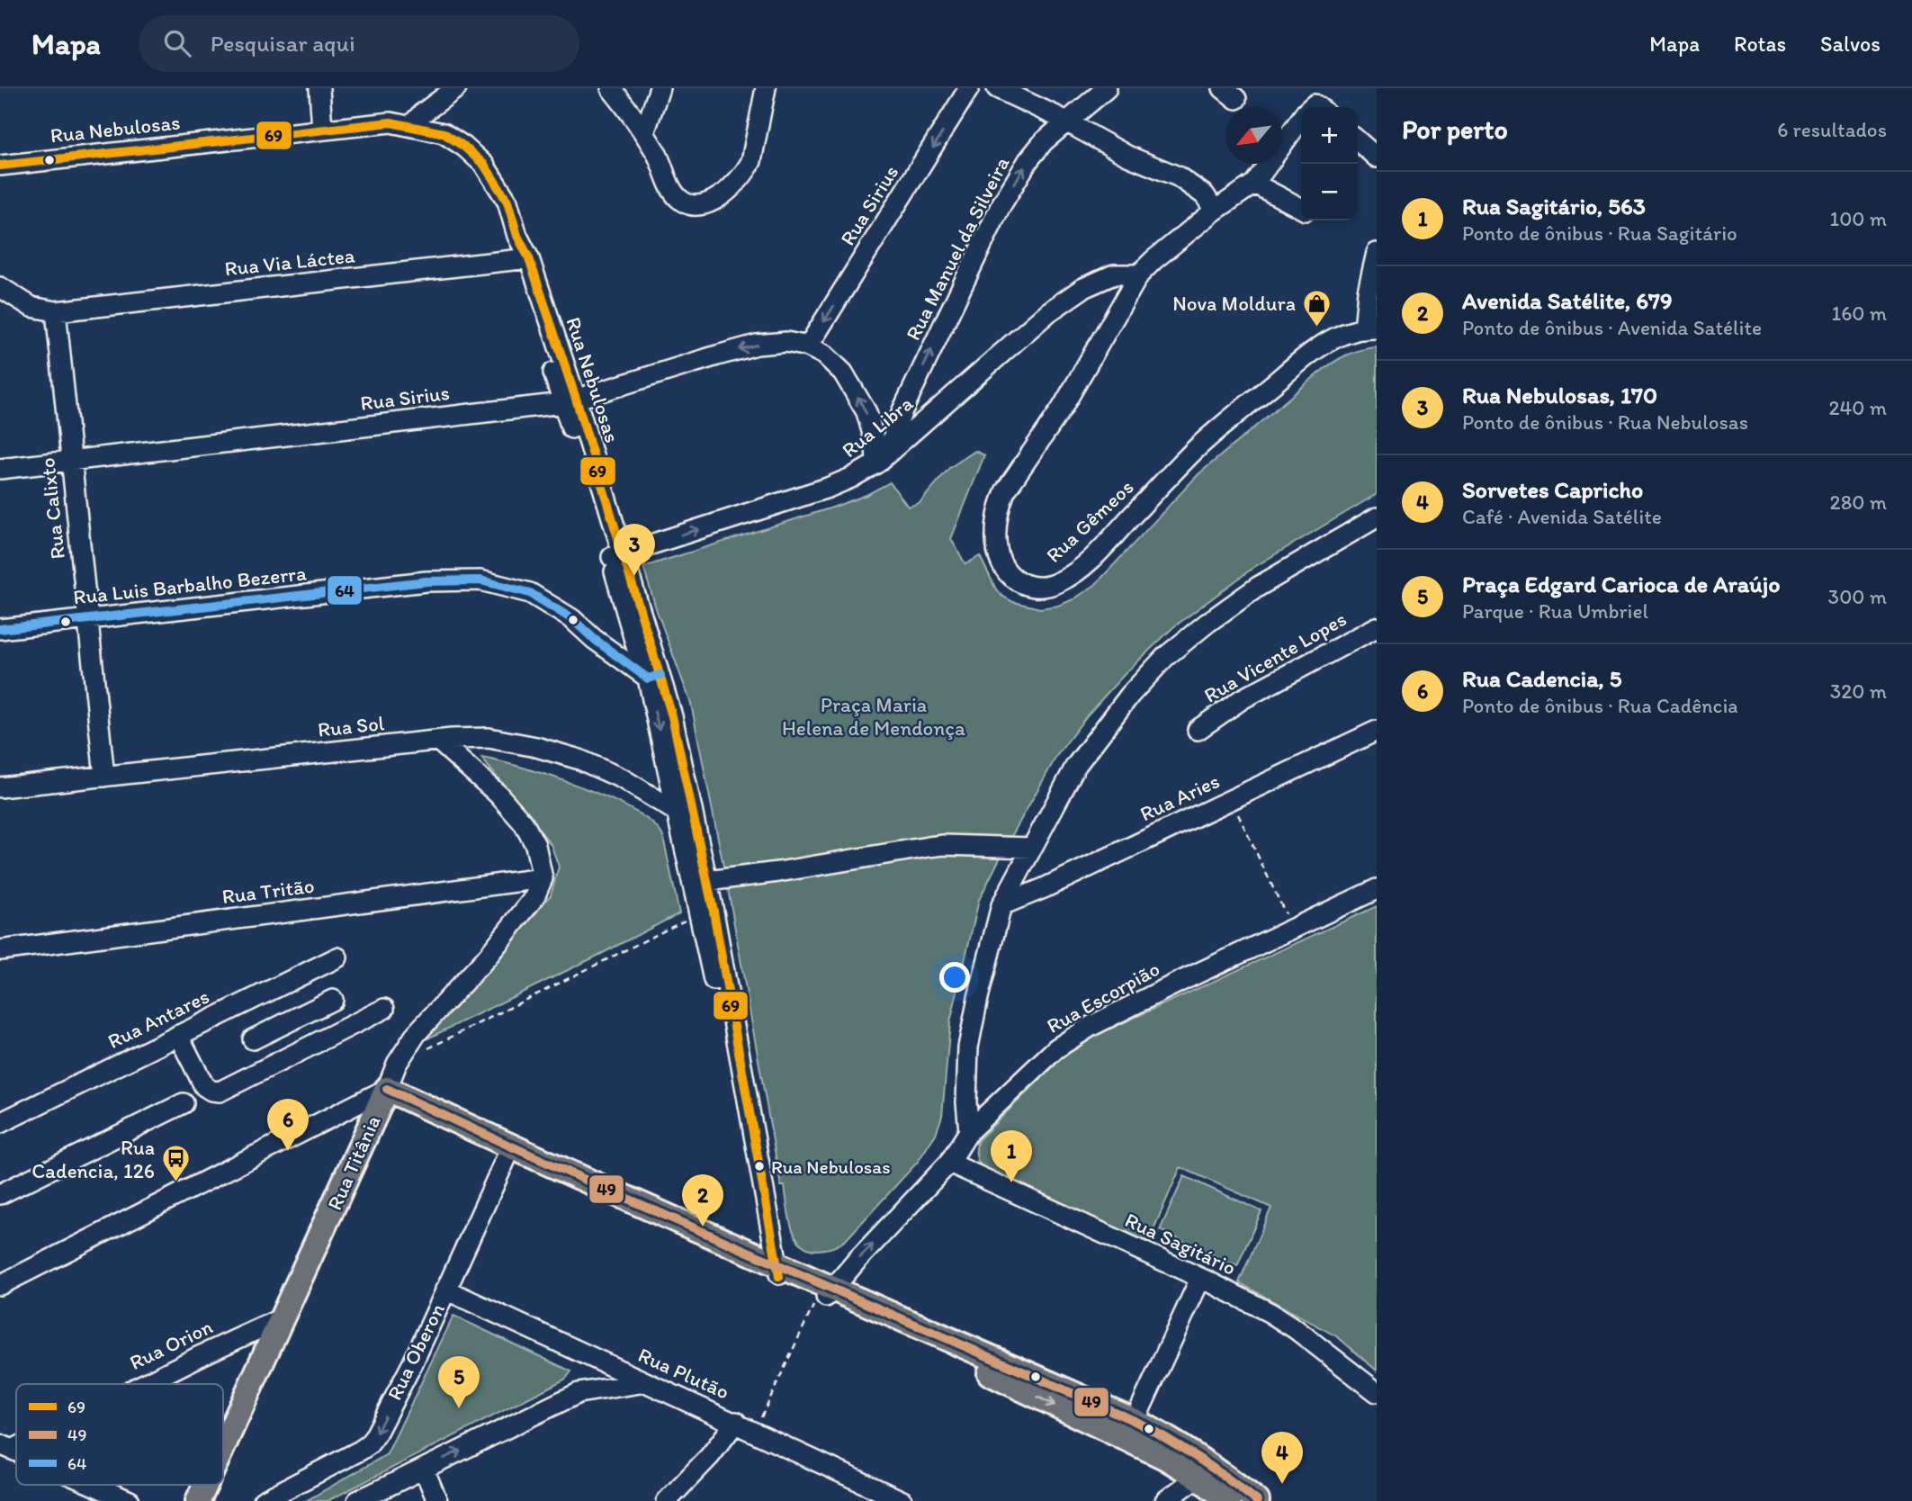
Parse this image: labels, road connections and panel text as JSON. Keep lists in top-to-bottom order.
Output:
{
  "streets": {
    "main road": ["Rua Titânia"],
    "street": [
      "Rua Nebulosas",
      "Rua Sirius",
      "Rua Manuel da Silveira",
      "Rua Via Láctea",
      "Rua Libra",
      "Rua Calixto",
      "Rua Gêmeos",
      "Rua Luis Barbalho Bezerra",
      "Rua Vicente Lopes",
      "Rua Sol",
      "Rua Aries",
      "Rua Tritão",
      "Rua Escorpião",
      "Rua Antares",
      "Rua Sagitário",
      "Rua Orion",
      "Rua Oberon",
      "Rua Plutão"
    ]
  },
  "crossings": [
    ["Rua Nebulosas", "Rua Sirius"],
    ["Rua Nebulosas", "Rua Via Láctea"],
    ["Rua Nebulosas", "Rua Libra"],
    ["Rua Nebulosas", "Rua Luis Barbalho Bezerra"],
    ["Rua Nebulosas", "Rua Sol"],
    ["Rua Sirius", "Rua Manuel da Silveira"],
    ["Rua Sirius", "Rua Libra"],
    ["Rua Sirius", "Rua Calixto"],
    ["Rua Manuel da Silveira", "Rua Libra"],
    ["Rua Via Láctea", "Rua Calixto"],
    ["Rua Libra", "Rua Gêmeos"],
    ["Rua Calixto", "Rua Luis Barbalho Bezerra"],
    ["Rua Calixto", "Rua Sol"],
    ["Rua Tritão", "Rua Titânia"],
    ["Rua Escorpião", "Rua Sagitário"],
    ["Rua Titânia", "Rua Orion"],
    ["Rua Oberon", "Rua Plutão"]
  ],
  "one_way": ["Rua Manuel da Silveira", "Rua Libra"],
  "parks": ["Praça Maria Helena de Mendonça"],
  "places": {
    "shop": ["Nova Moldura"],
    "other": ["Rua Nebulosas"],
    "bus stop": ["Rua Cadencia, 126"]
  },
  "lines": ["transit line 69", "transit line 64", "transit line 49"],
  "legend": ["69", "49", "64"],
  "north": "bottom left",
  "page": {
    "header": "Mapa",
    "search": "Pesquisar aqui",
    "nav": ["Mapa", "Rotas", "Salvos"],
    "heading": ["Por perto", "6 resultados"],
    "map_buttons": ["+", "−"],
    "list": [
      {
        "mark": "1",
        "name": "Rua Sagitário, 563",
        "note": "Ponto de ônibus · Rua Sagitário",
        "value": "100 m"
      },
      {
        "mark": "2",
        "name": "Avenida Satélite, 679",
        "note": "Ponto de ônibus · Avenida Satélite",
        "value": "160 m"
      },
      {
        "mark": "3",
        "name": "Rua Nebulosas, 170",
        "note": "Ponto de ônibus · Rua Nebulosas",
        "value": "240 m"
      },
      {
        "mark": "4",
        "name": "Sorvetes Capricho",
        "note": "Café · Avenida Satélite",
        "value": "280 m"
      },
      {
        "mark": "5",
        "name": "Praça Edgard Carioca de Araújo",
        "note": "Parque · Rua Umbriel",
        "value": "300 m"
      },
      {
        "mark": "6",
        "name": "Rua Cadencia, 5",
        "note": "Ponto de ônibus · Rua Cadência",
        "value": "320 m"
      }
    ],
    "pins": [
      "3",
      "6",
      "1",
      "2",
      "5",
      "4"
    ]
  }
}
